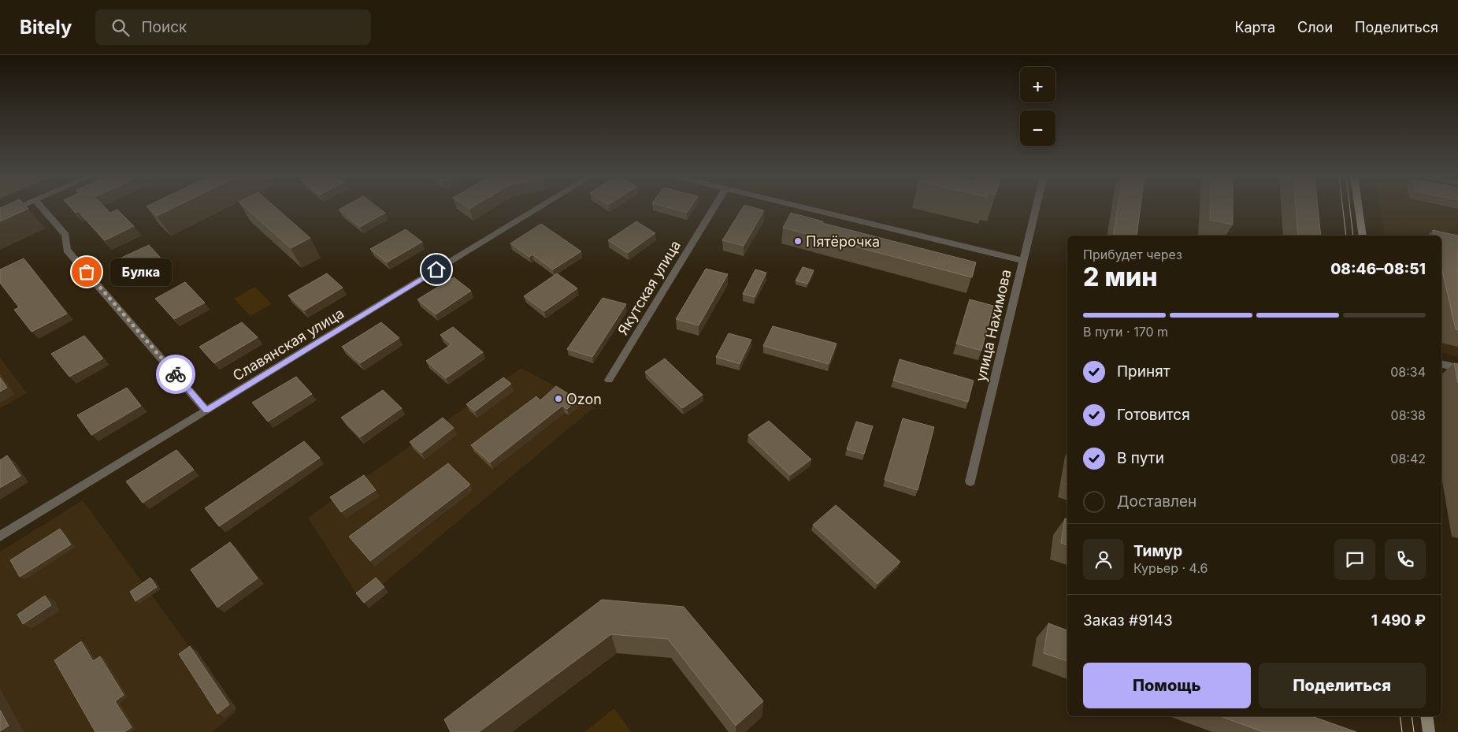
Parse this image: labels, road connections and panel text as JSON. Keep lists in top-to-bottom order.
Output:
{
  "streets": {
    "street": ["Якутская улица", "улица Нахимова", "Славянская улица"]
  },
  "places": ["Пятёрочка", "Булка", "Ozon"],
  "page": {
    "header": "Bitely",
    "search": "Поиск",
    "nav": ["Карта", "Слои", "Поделиться"],
    "map_buttons": ["+", "−"],
    "heading": ["2 мин", "Прибудет через", "08:46–08:51"],
    "panel": [
      "Тимур",
      "Курьер · 4.6",
      "Заказ #9143",
      "1 490 ₽"
    ],
    "bubble": "Булка",
    "bar": "В пути · 170 m",
    "list": [
      ["Принят", "08:34"],
      ["Готовится", "08:38"],
      ["В пути", "08:42"],
      "Доставлен"
    ],
    "buttons": ["Помощь", "Поделиться"]
  }
}
